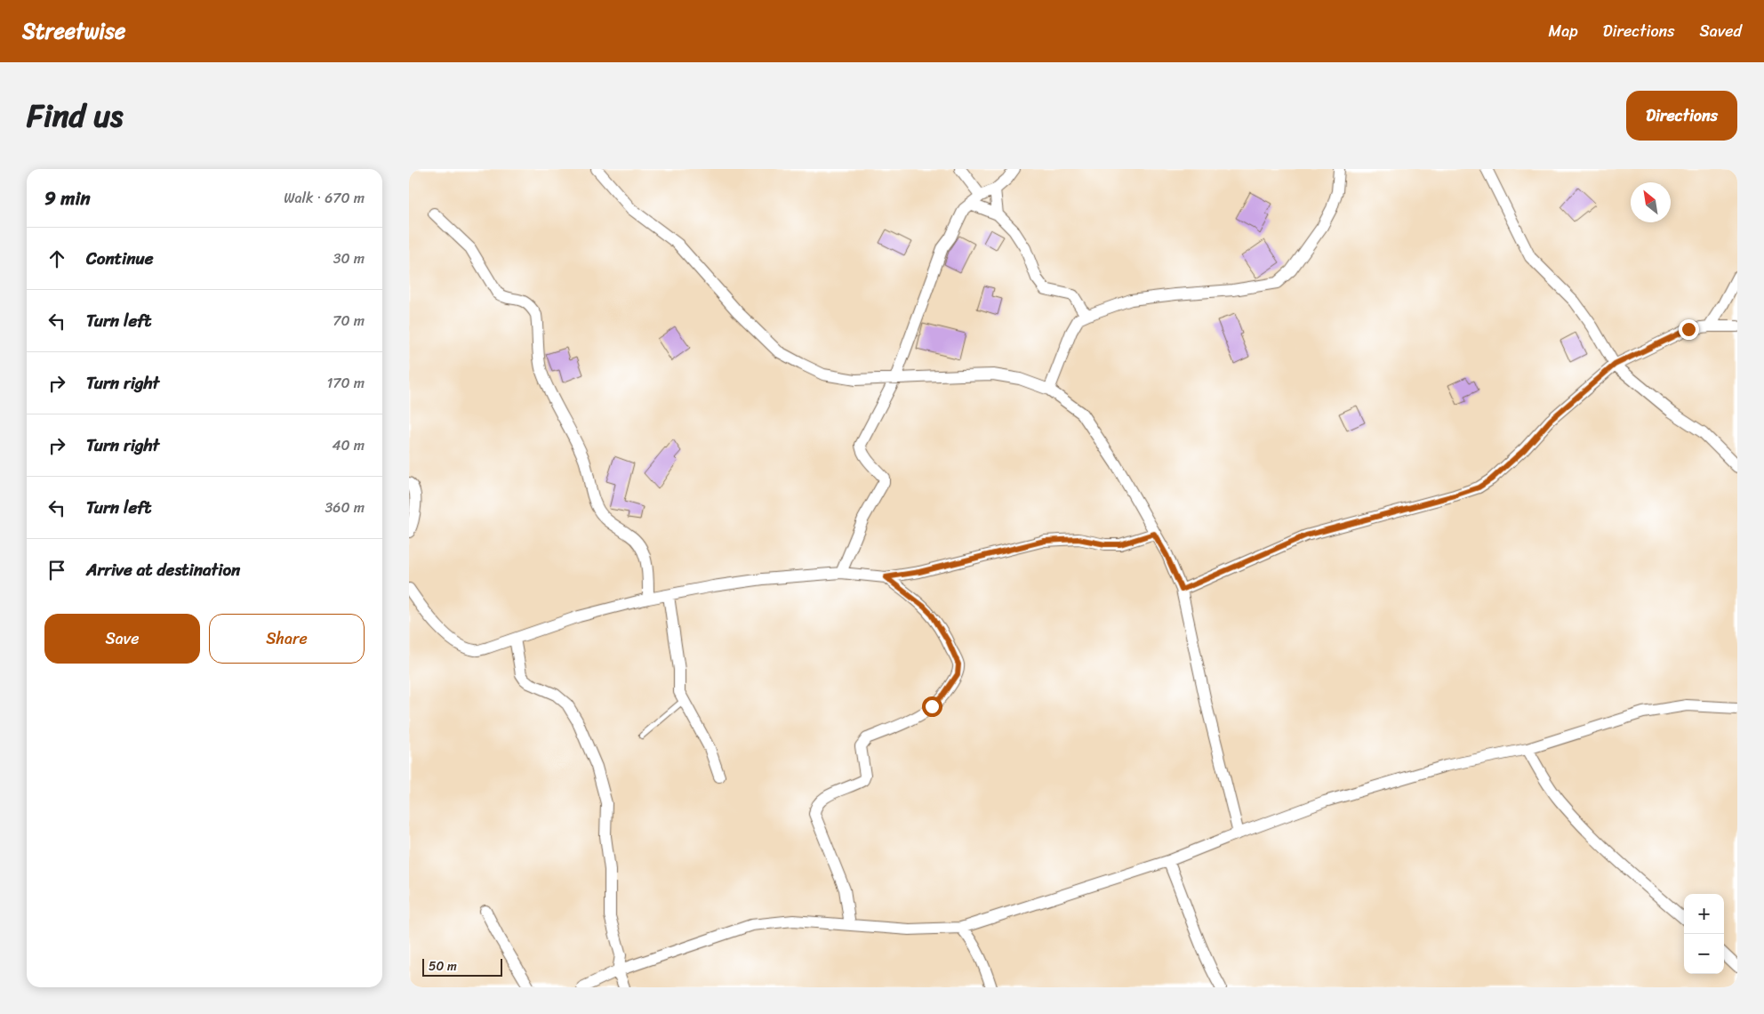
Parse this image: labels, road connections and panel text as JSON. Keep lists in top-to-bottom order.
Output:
{
  "scale_bar": "50 m",
  "north": "top left",
  "page": {
    "header": "Streetwise",
    "nav": ["Map", "Directions", "Saved"],
    "title": "Find us",
    "buttons": [
      "Directions",
      ["Save", "Share"]
    ],
    "heading": ["9 min", "Walk · 670 m"],
    "list": [
      ["Continue", "30 m"],
      ["Turn left", "70 m"],
      ["Turn right", "170 m"],
      ["Turn right", "40 m"],
      ["Turn left", "360 m"],
      "Arrive at destination"
    ],
    "map_buttons": ["+", "−"],
    "scale": "50 m"
  }
}
